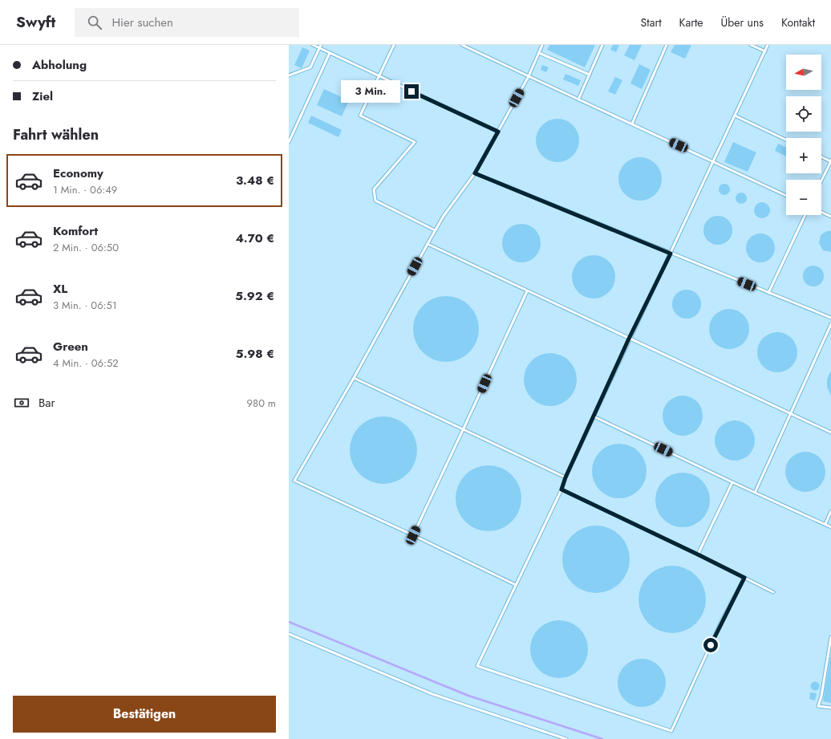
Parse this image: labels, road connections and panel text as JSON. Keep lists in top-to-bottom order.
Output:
{
  "north": "left",
  "page": {
    "header": "Swyft",
    "search": "Hier suchen",
    "nav": [
      "Start",
      "Karte",
      "Über uns",
      "Kontakt"
    ],
    "banner": ["Abholung", "Ziel"],
    "map_buttons": ["+", "−"],
    "bubble": "3 Min.",
    "heading": "Fahrt wählen",
    "list": [
      {
        "name": "Economy",
        "note": "1 Min. · 06:49",
        "value": "3.48 €"
      },
      {
        "name": "Komfort",
        "note": "2 Min. · 06:50",
        "value": "4.70 €"
      },
      {
        "name": "XL",
        "note": "3 Min. · 06:51",
        "value": "5.92 €"
      },
      {
        "name": "Green",
        "note": "4 Min. · 06:52",
        "value": "5.98 €"
      }
    ],
    "pay": ["Bar", "980 m"],
    "buttons": "Bestätigen"
  }
}
